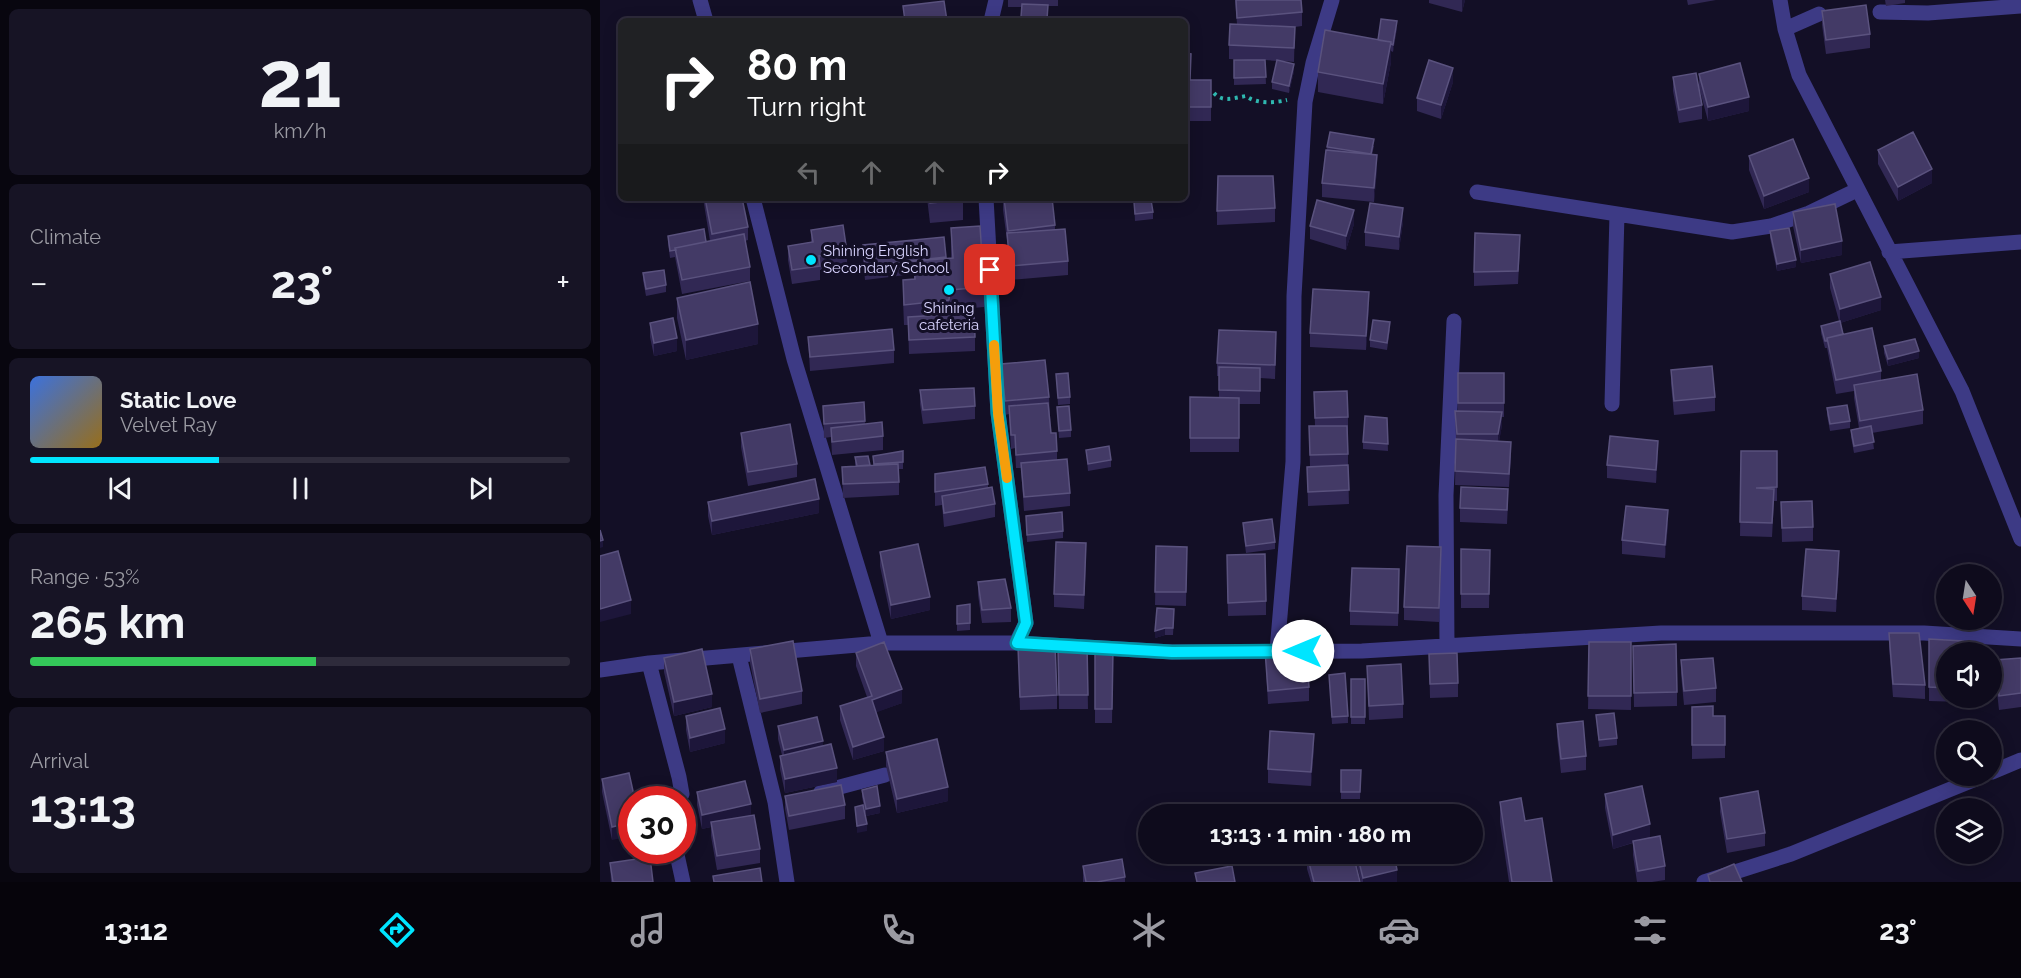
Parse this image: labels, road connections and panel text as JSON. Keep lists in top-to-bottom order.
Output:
{
  "places": ["Shining English Secondary School", "Shining cafeteria"],
  "north": "bottom",
  "page": {
    "tile": [
      ["21", "km/h"],
      "Climate",
      ["Range · 53%", "265 km"],
      ["Arrival", "13:13"]
    ],
    "turn": ["80 m", "Turn right"],
    "heat": ["−", "23°", "+"],
    "song": ["Static Love", "Velvet Ray"],
    "limit": "30",
    "trip": "13:13 · 1 min · 180 m",
    "tabs": ["13:12", "23°"]
  }
}
